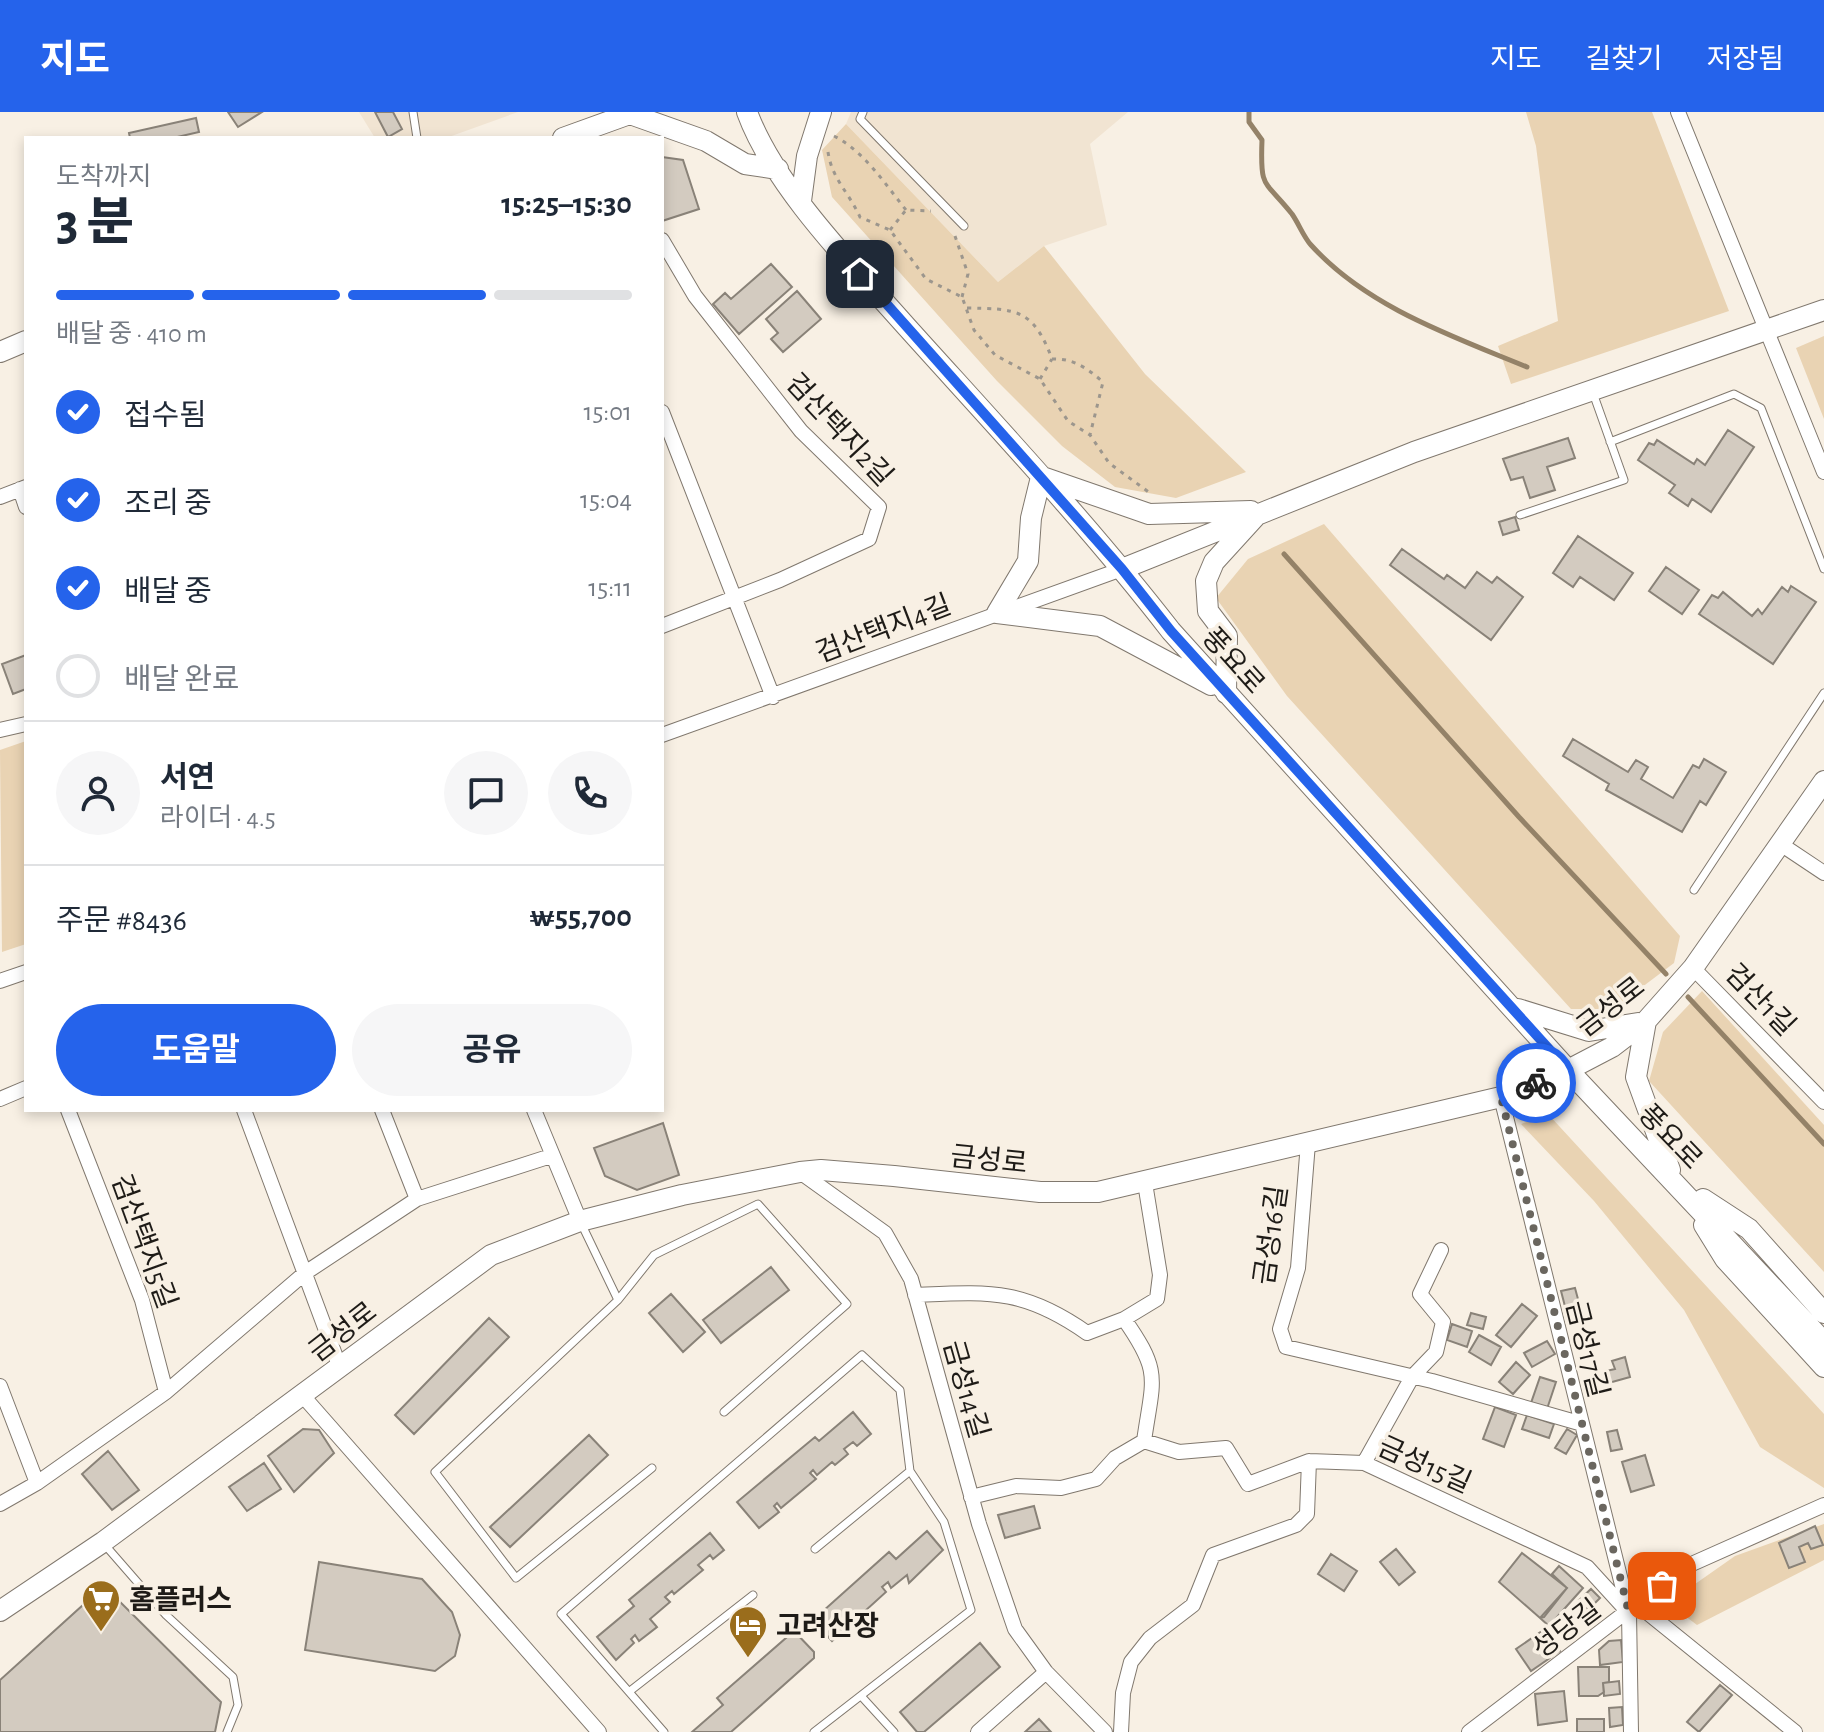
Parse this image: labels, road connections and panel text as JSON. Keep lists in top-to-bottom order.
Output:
{
  "streets": {
    "main road": ["풍요로", "금성로"],
    "street": [
      "검산택지2길",
      "검산택지4길",
      "검산1길",
      "금성16길",
      "검산택지5길",
      "금성17길",
      "금성14길",
      "금성15길",
      "성당길"
    ]
  },
  "crossings": [
    ["검산택지4길", "풍요로"],
    ["풍요로", "금성로"],
    ["검산1길", "금성로"],
    ["금성로", "금성16길"],
    ["금성로", "금성17길"],
    ["금성로", "금성14길"],
    ["금성16길", "금성17길"],
    ["금성17길", "금성15길"],
    ["금성17길", "성당길"],
    ["금성15길", "성당길"]
  ],
  "places": {
    "supermarket": ["홈플러스"],
    "hotel": ["고려산장"]
  },
  "page": {
    "header": "지도",
    "nav": ["지도", "길찾기", "저장됨"],
    "heading": ["3 분", "도착까지", "15:25–15:30"],
    "panel": [
      "서연",
      "라이더 · 4.5",
      "주문 #8436",
      "₩55,700"
    ],
    "bar": "배달 중 · 410 m",
    "list": [
      ["접수됨", "15:01"],
      ["조리 중", "15:04"],
      ["배달 중", "15:11"],
      "배달 완료"
    ],
    "buttons": ["도움말", "공유"]
  }
}
